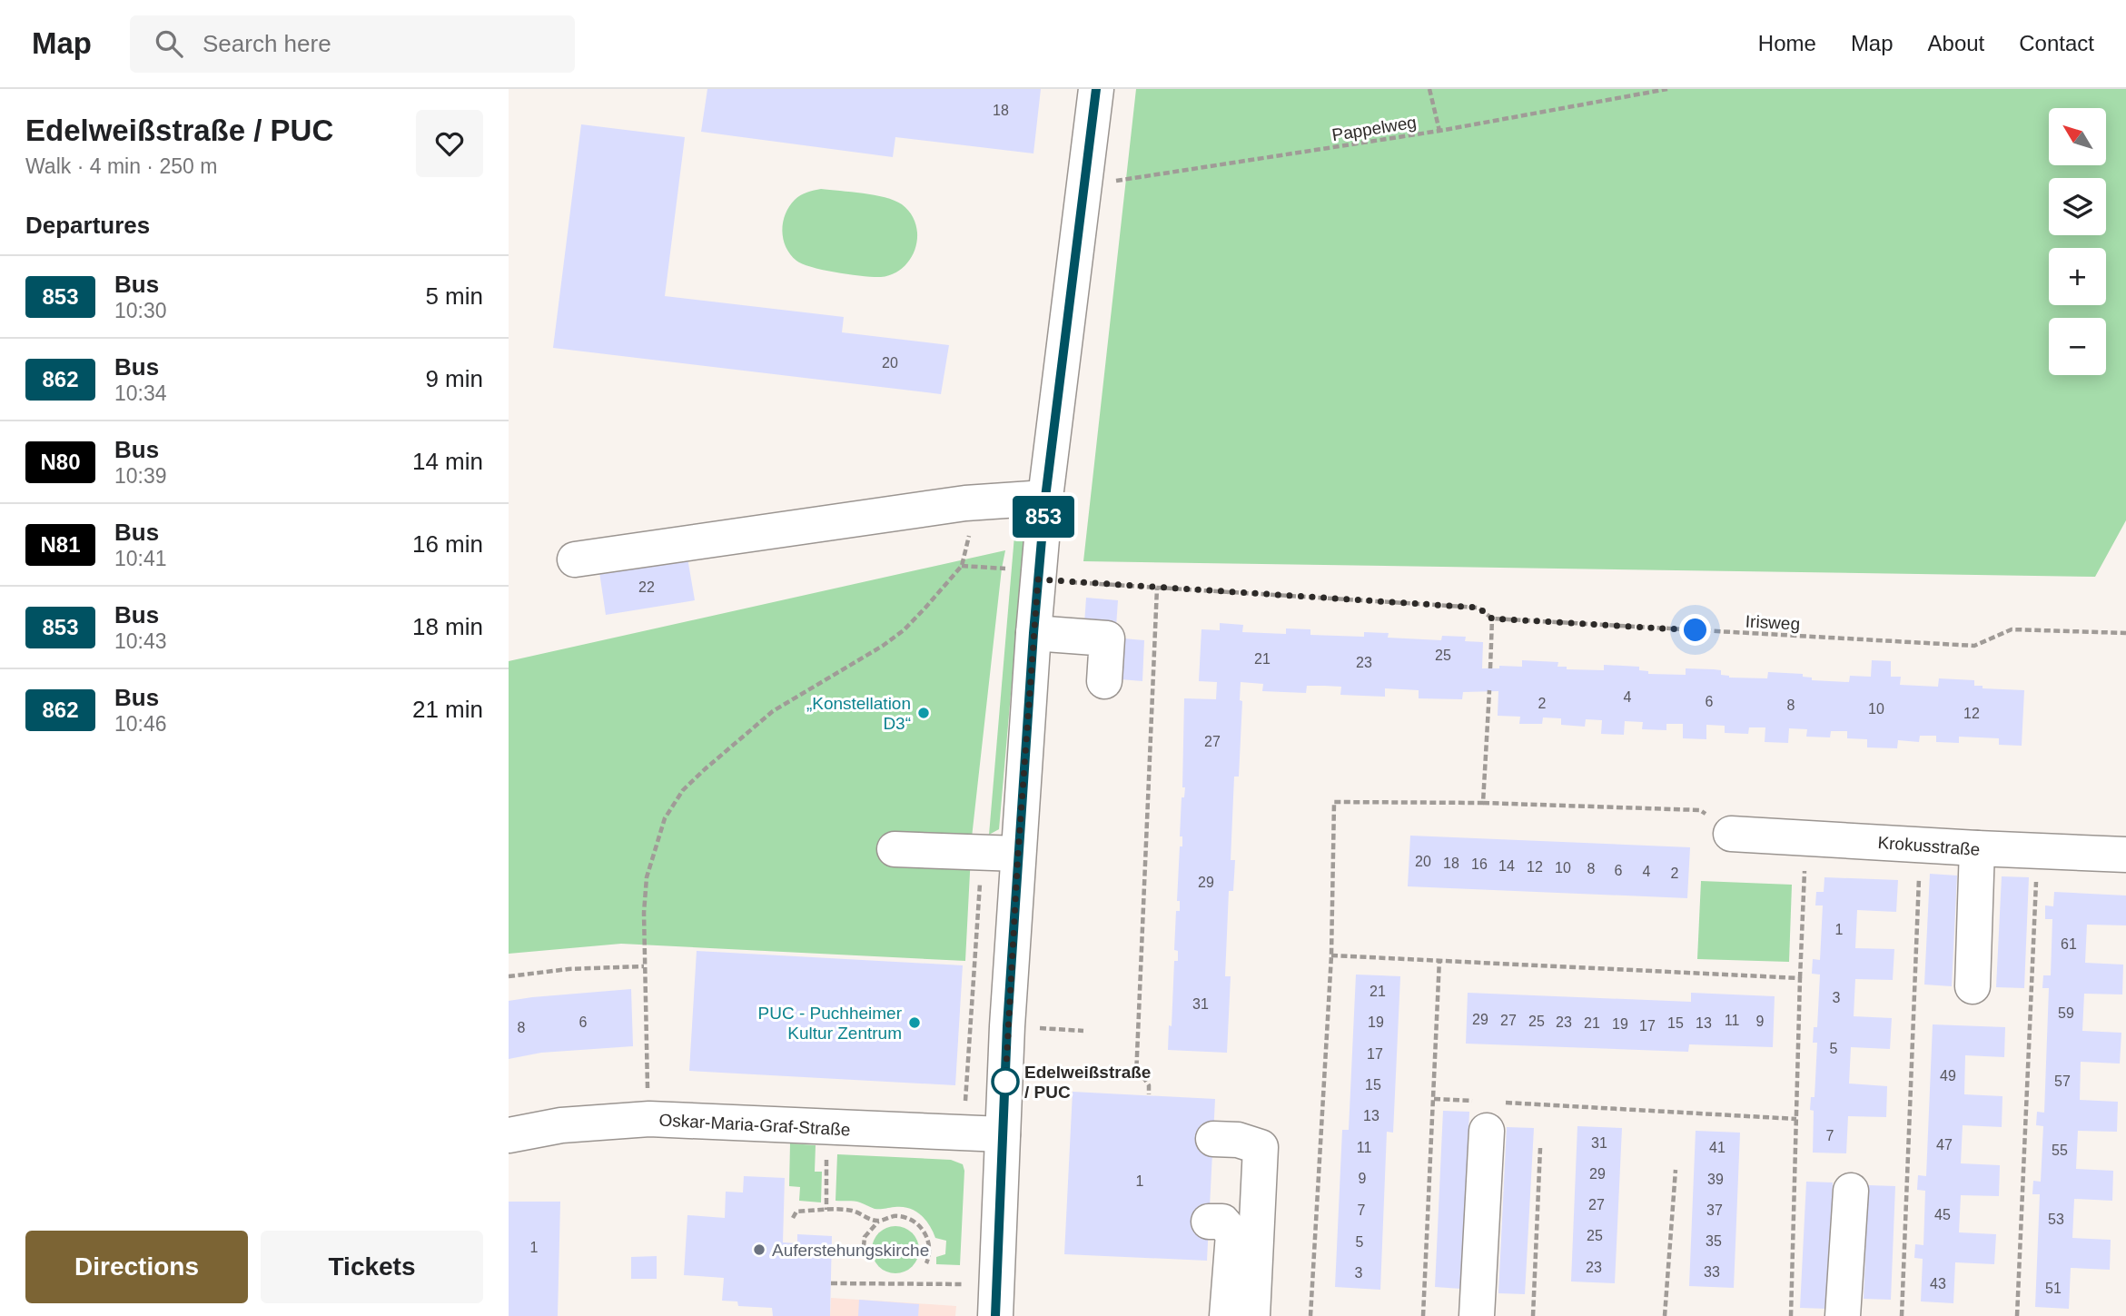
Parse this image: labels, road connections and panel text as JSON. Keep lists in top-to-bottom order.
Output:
{
  "streets": {
    "street": ["Krokusstraße", "Oskar-Maria-Graf-Straße"],
    "path": ["Pappelweg", "Irisweg"]
  },
  "places": [
    "„Konstellation D3“",
    "PUC - Puchheimer Kultur Zentrum",
    "Edelweißstraße / PUC",
    "Auferstehungskirche"
  ],
  "lines": ["bus line 853"],
  "house_numbers": [
    "18",
    "20",
    "22",
    "25",
    "21",
    "23",
    "4",
    "6",
    "2",
    "8",
    "10",
    "12",
    "27",
    "20",
    "18",
    "16",
    "14",
    "12",
    "10",
    "8",
    "6",
    "4",
    "2",
    "29",
    "1",
    "61",
    "21",
    "3",
    "31",
    "59",
    "29",
    "27",
    "11",
    "25",
    "9",
    "6",
    "19",
    "23",
    "21",
    "15",
    "13",
    "19",
    "17",
    "8",
    "5",
    "17",
    "49",
    "57",
    "15",
    "13",
    "7",
    "31",
    "47",
    "11",
    "41",
    "55",
    "29",
    "9",
    "39",
    "1",
    "27",
    "7",
    "37",
    "45",
    "53",
    "25",
    "35",
    "5",
    "1",
    "23",
    "33",
    "3",
    "43",
    "51"
  ],
  "north": "top left",
  "page": {
    "header": "Map",
    "search": "Search here",
    "nav": [
      "Home",
      "Map",
      "About",
      "Contact"
    ],
    "heading": [
      ["Edelweißstraße / PUC", "Walk · 4 min · 250 m"],
      "Departures"
    ],
    "on_map": "853",
    "map_buttons": ["+", "−"],
    "list": [
      {
        "mark": "853",
        "name": "Bus",
        "note": "10:30",
        "value": "5 min"
      },
      {
        "mark": "862",
        "name": "Bus",
        "note": "10:34",
        "value": "9 min"
      },
      {
        "mark": "N80",
        "name": "Bus",
        "note": "10:39",
        "value": "14 min"
      },
      {
        "mark": "N81",
        "name": "Bus",
        "note": "10:41",
        "value": "16 min"
      },
      {
        "mark": "853",
        "name": "Bus",
        "note": "10:43",
        "value": "18 min"
      },
      {
        "mark": "862",
        "name": "Bus",
        "note": "10:46",
        "value": "21 min"
      }
    ],
    "buttons": ["Directions", "Tickets"]
  }
}
